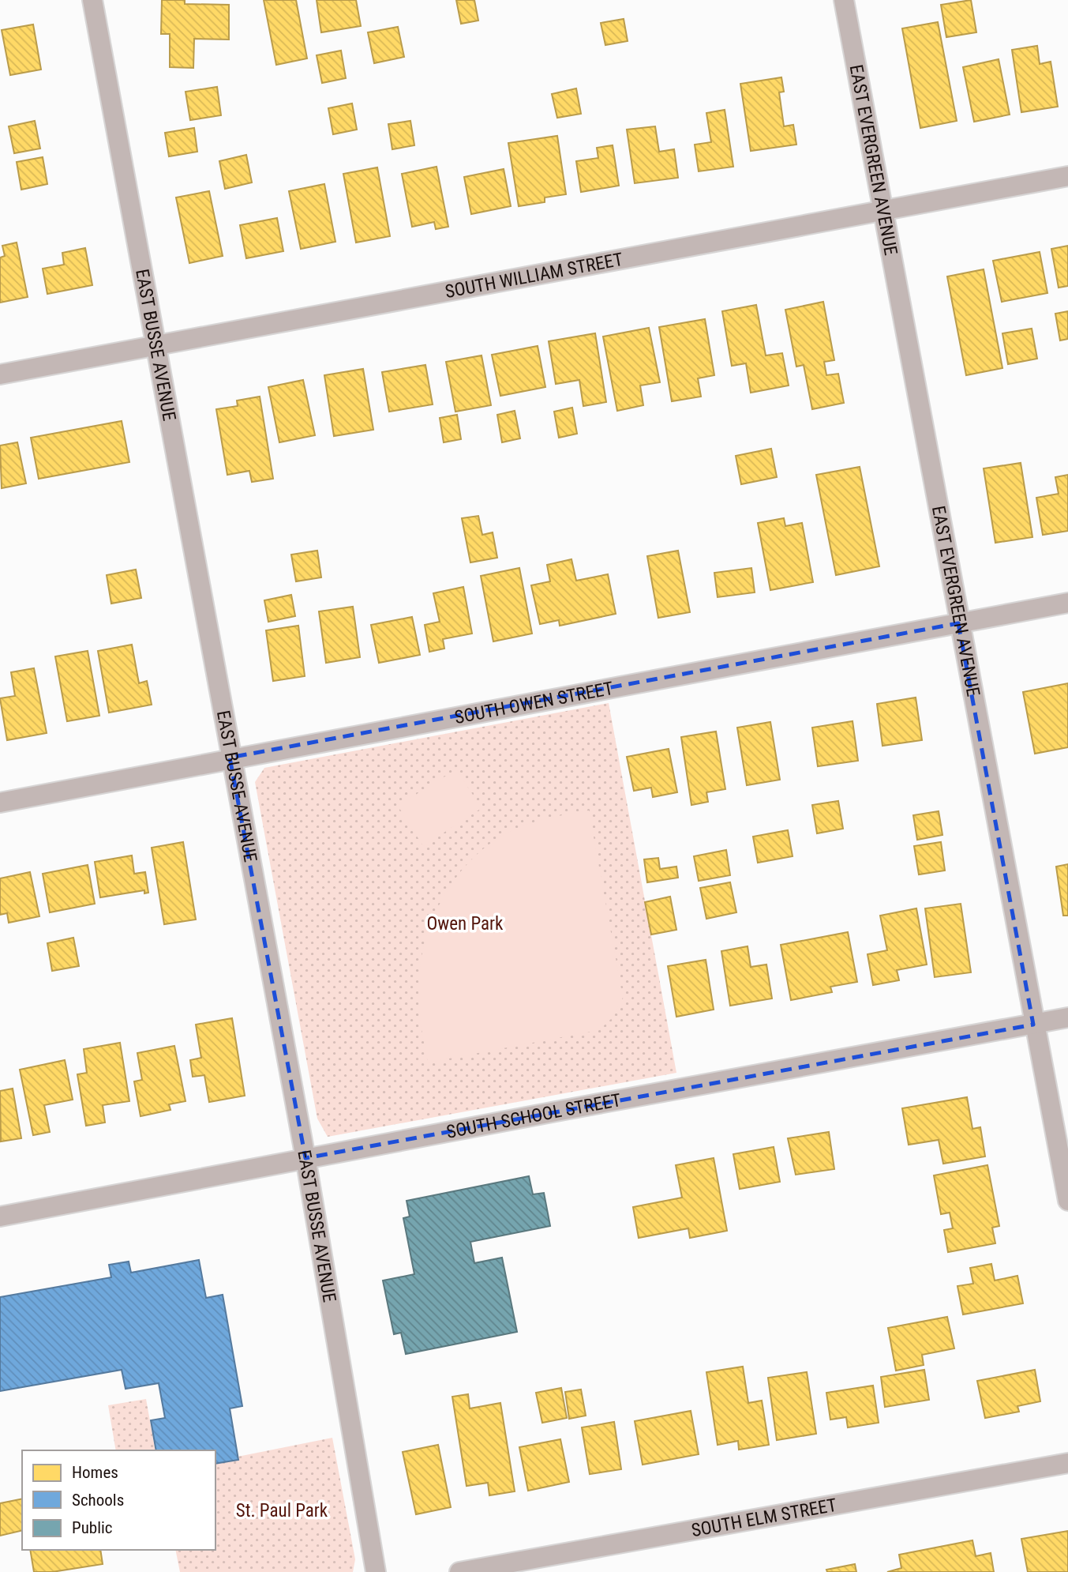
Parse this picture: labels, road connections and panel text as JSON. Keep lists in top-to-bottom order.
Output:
{
  "streets": {
    "street": [
      "EAST EVERGREEN AVENUE",
      "SOUTH WILLIAM STREET",
      "EAST BUSSE AVENUE",
      "SOUTH OWEN STREET",
      "SOUTH SCHOOL STREET",
      "SOUTH ELM STREET"
    ]
  },
  "crossings": [
    ["EAST EVERGREEN AVENUE", "SOUTH WILLIAM STREET"],
    ["EAST EVERGREEN AVENUE", "SOUTH OWEN STREET"],
    ["EAST EVERGREEN AVENUE", "SOUTH SCHOOL STREET"],
    ["SOUTH WILLIAM STREET", "EAST BUSSE AVENUE"],
    ["EAST BUSSE AVENUE", "SOUTH OWEN STREET"],
    ["EAST BUSSE AVENUE", "SOUTH SCHOOL STREET"]
  ],
  "parks": ["Owen Park", "St. Paul Park"],
  "legend": ["Homes", "Schools", "Public"]
}
